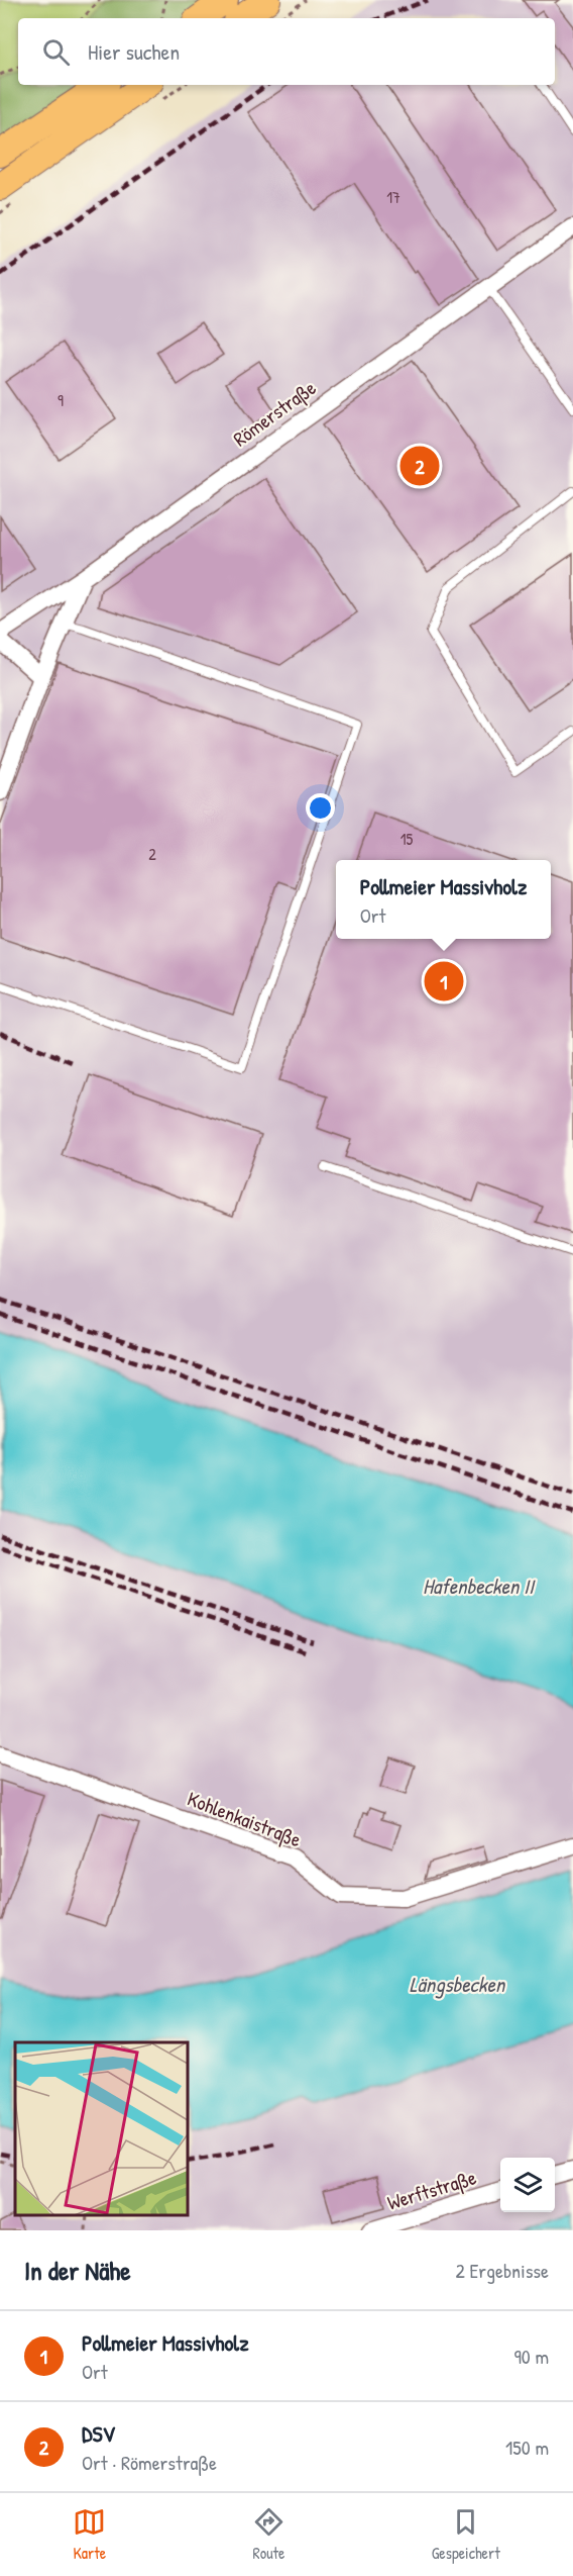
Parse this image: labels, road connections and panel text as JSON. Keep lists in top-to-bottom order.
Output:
{
  "streets": {
    "street": ["Römerstraße", "Kohlenkaistraße", "Werftstraße"]
  },
  "water": ["Hafenbecken II", "Längsbecken"],
  "house_numbers": [
    "17",
    "9",
    "15",
    "2"
  ],
  "page": {
    "search": "Hier suchen",
    "pins": ["2", "1"],
    "popup": ["Pollmeier Massivholz", "Ort"],
    "heading": ["In der Nähe", "2 Ergebnisse"],
    "list": [
      {
        "mark": "1",
        "name": "Pollmeier Massivholz",
        "note": "Ort",
        "value": "90 m"
      },
      {
        "mark": "2",
        "name": "DSV",
        "note": "Ort · Römerstraße",
        "value": "150 m"
      }
    ],
    "nav": ["Karte", "Route", "Gespeichert"]
  }
}
